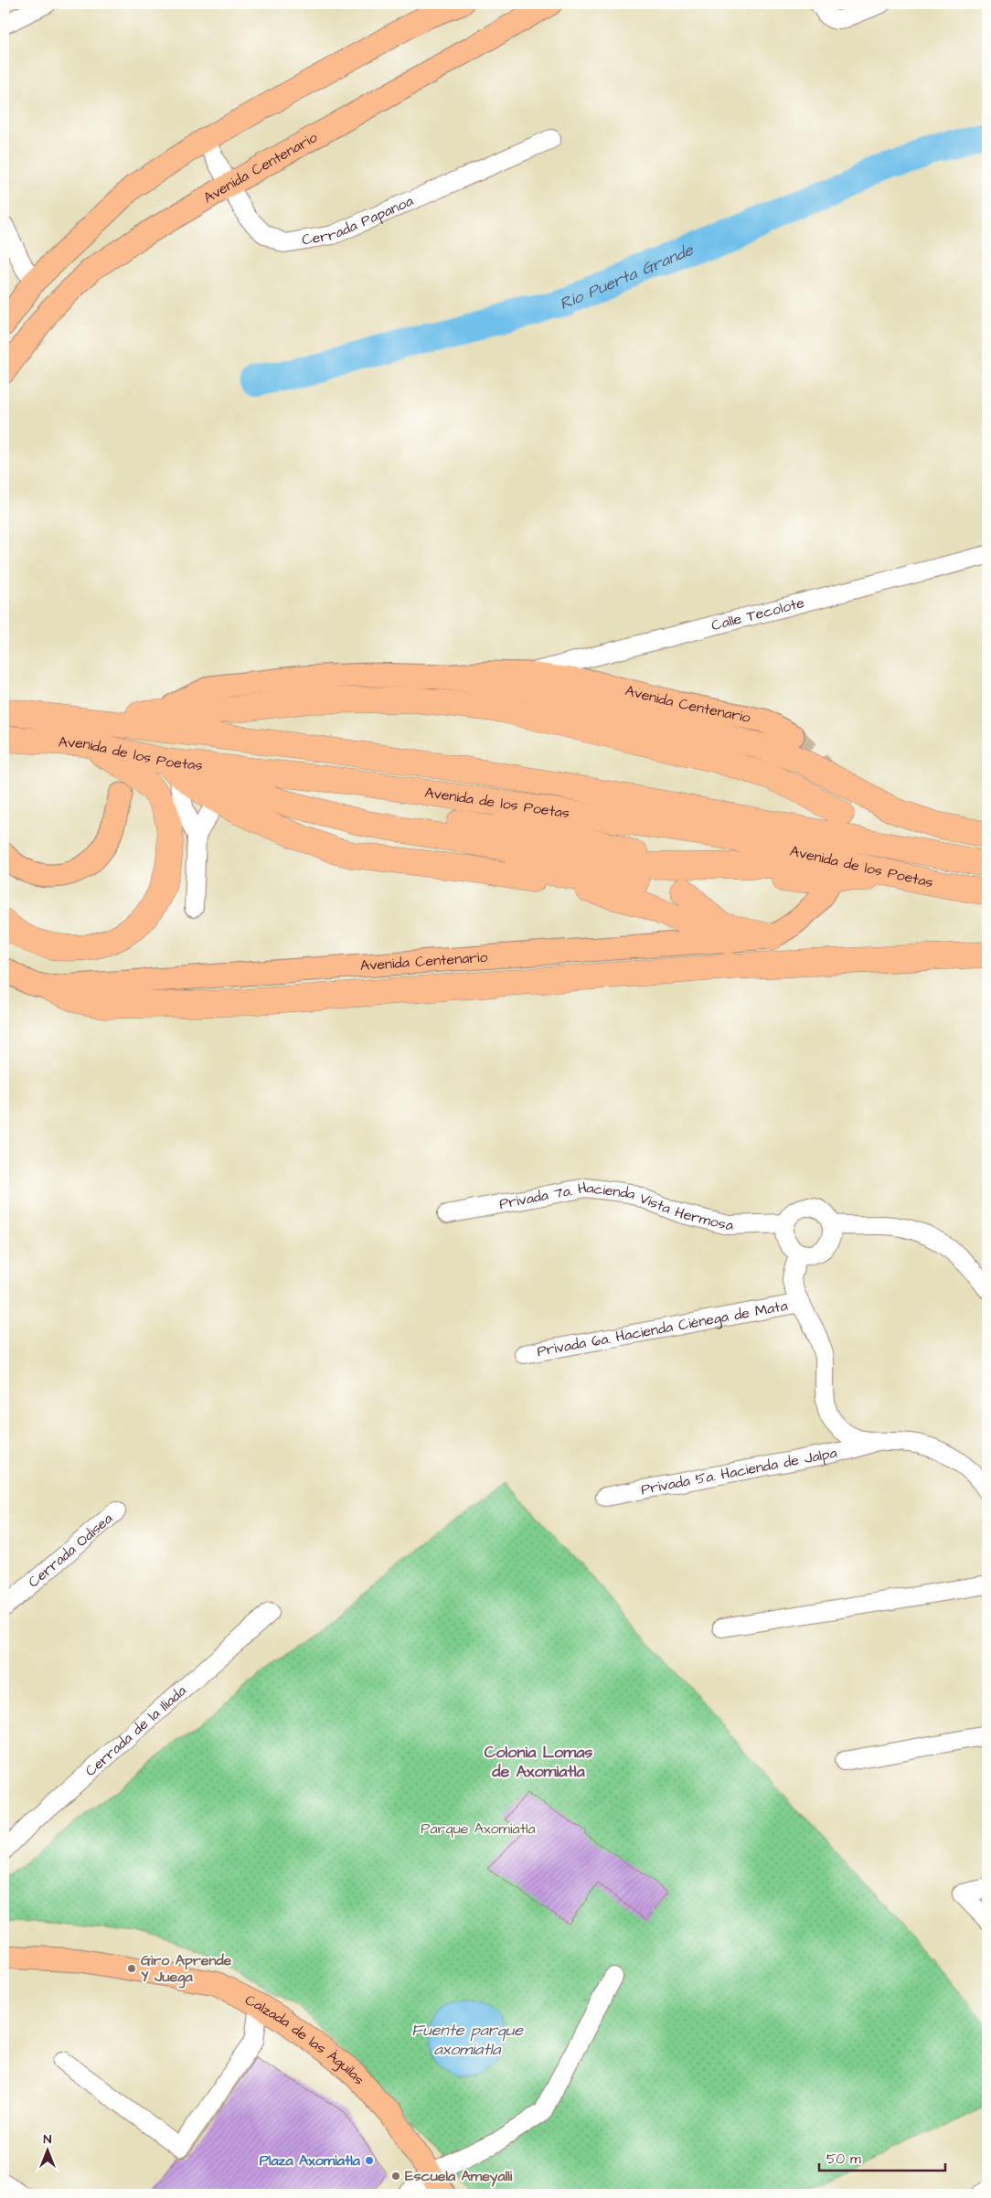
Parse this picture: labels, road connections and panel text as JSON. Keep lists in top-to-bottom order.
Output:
{
  "streets": {
    "highway": ["Avenida de los Poetas"],
    "main road": ["Avenida Centenario", "Calzada de las Águilas"],
    "street": [
      "Cerrada Papanoa",
      "Calle Tecolote",
      "Privada 7a. Hacienda Vista Hermosa",
      "Privada 6a. Hacienda Ciénega de Mata",
      "Privada 5a. Hacienda de Jalpa",
      "Cerrada Odisea",
      "Cerrada de la Iliada"
    ]
  },
  "crossings": [
    ["Avenida Centenario", "Cerrada Papanoa"],
    ["Avenida Centenario", "Calle Tecolote"]
  ],
  "districts": ["Colonia Lomas de Axomiatla"],
  "water": ["Río Puerta Grande", "Fuente parque axomiatla"],
  "parks": ["Parque Axomiatla"],
  "places": ["Giro Aprende Y Juega", "Plaza Axomiatla", "Escuela Ameyalli"],
  "scale_bar": "50 m",
  "north": "top"
}
